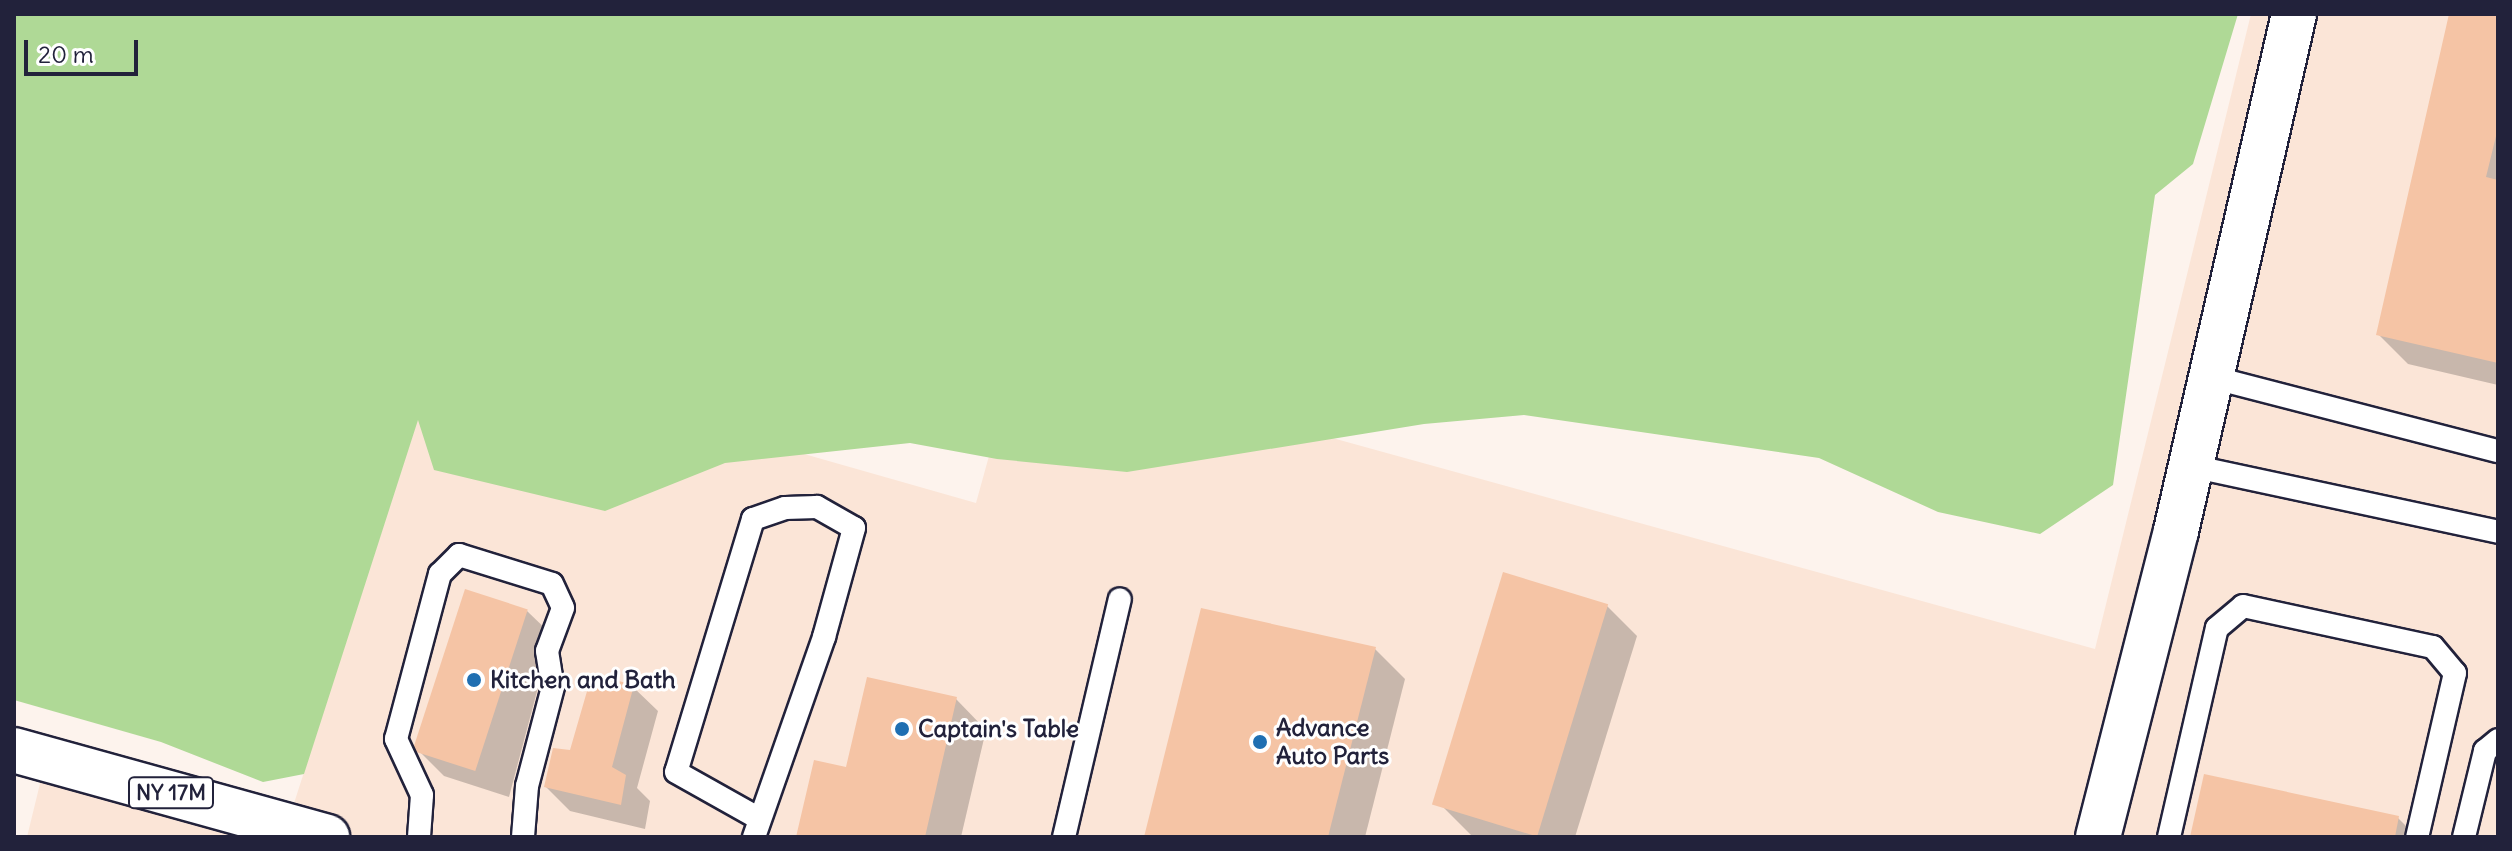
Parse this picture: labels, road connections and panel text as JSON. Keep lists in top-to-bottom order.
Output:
{
  "streets": {
    "street": ["NY 17M"]
  },
  "places": ["Kitchen and Bath", "Captain's Table", "Advance Auto Parts"],
  "scale_bar": "20 m"
}
